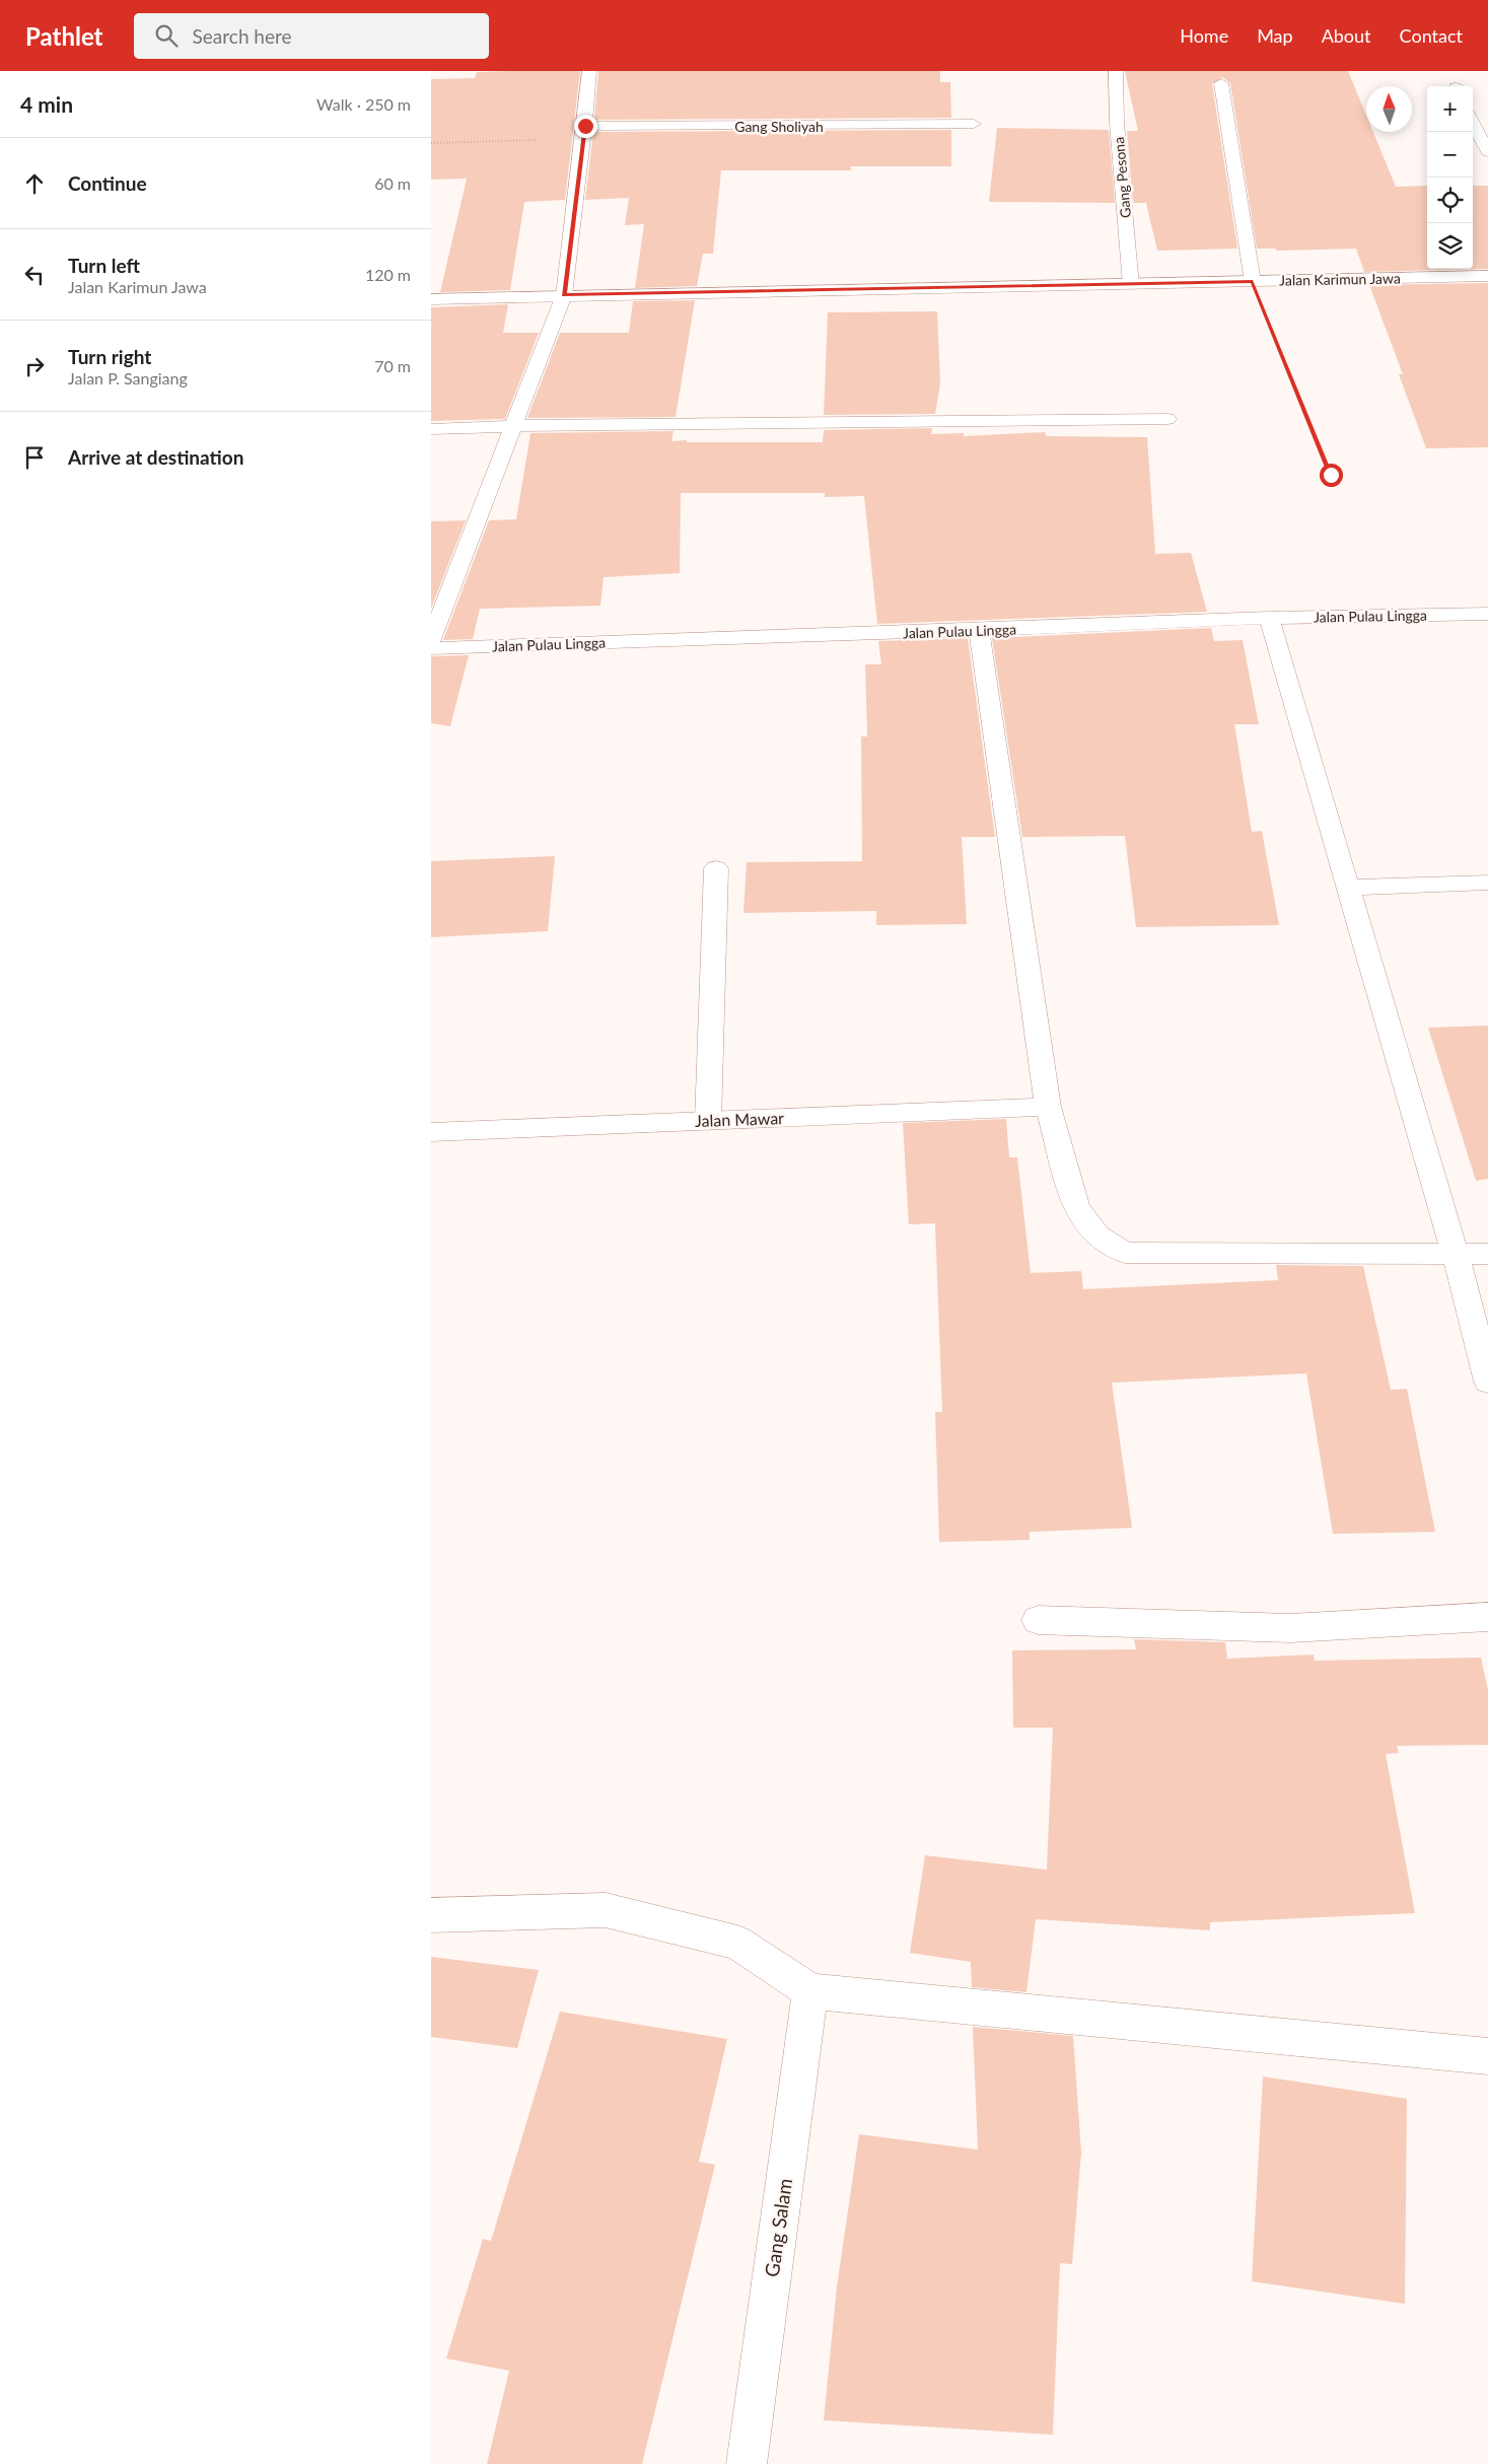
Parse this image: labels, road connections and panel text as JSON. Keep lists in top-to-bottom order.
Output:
{
  "streets": {
    "street": [
      "Gang Sholiyah",
      "Gang Pesona",
      "Jalan Karimun Jawa",
      "Jalan Pulau Lingga",
      "Jalan Mawar",
      "Gang Salam"
    ]
  },
  "crossings": [
    ["Gang Pesona", "Jalan Karimun Jawa"]
  ],
  "north": "top",
  "page": {
    "header": "Pathlet",
    "search": "Search here",
    "nav": [
      "Home",
      "Map",
      "About",
      "Contact"
    ],
    "heading": ["4 min", "Walk · 250 m"],
    "map_buttons": ["+", "−"],
    "list": [
      ["Continue", "60 m"],
      ["Turn left", "Jalan Karimun Jawa", "120 m"],
      ["Turn right", "Jalan P. Sangiang", "70 m"],
      "Arrive at destination"
    ]
  }
}
